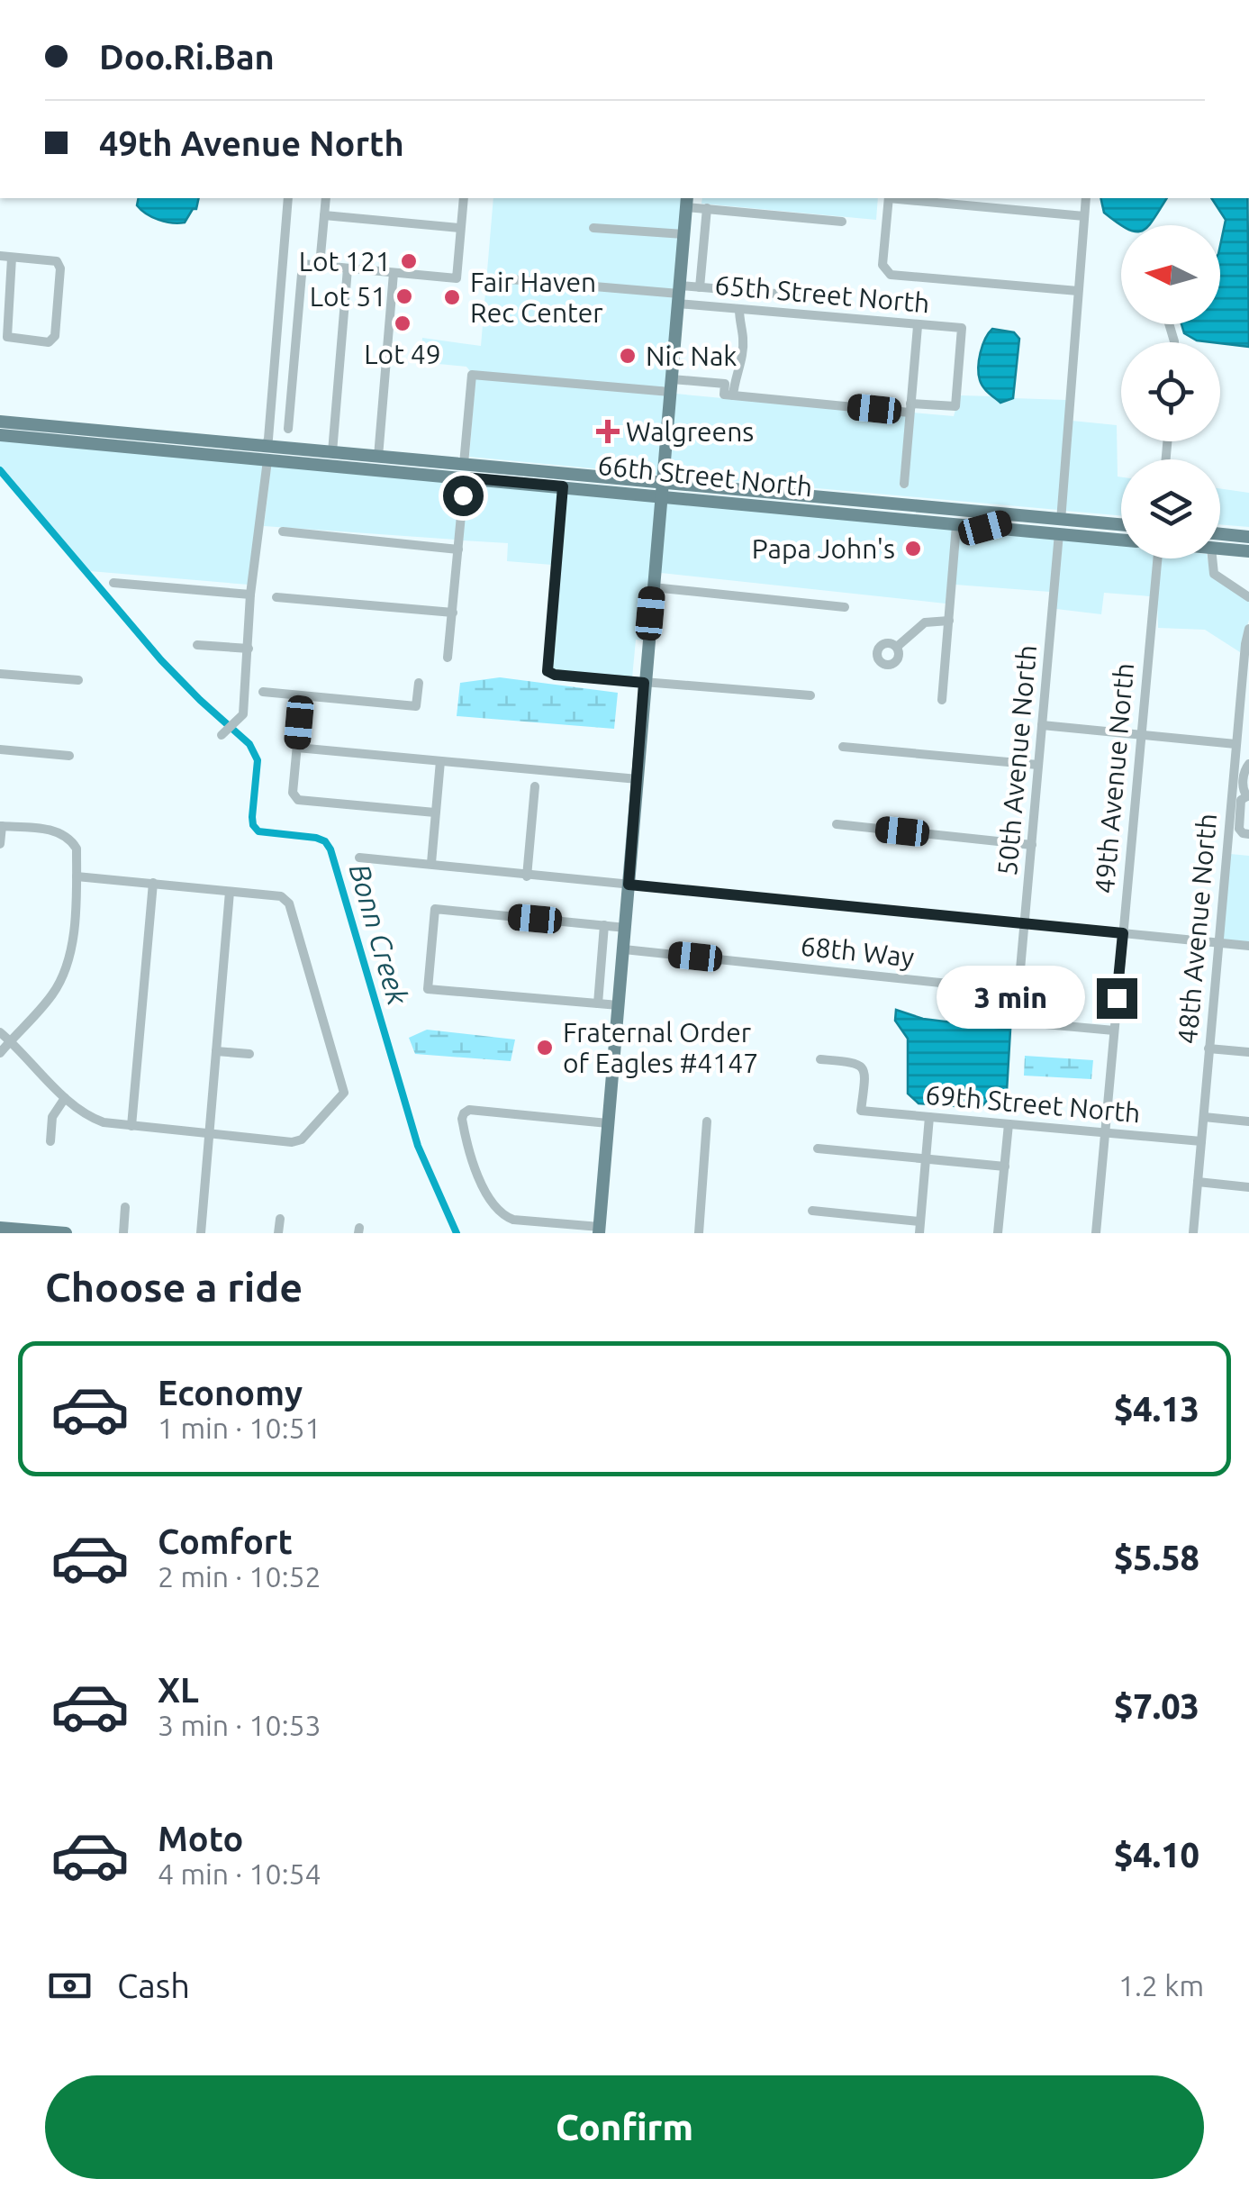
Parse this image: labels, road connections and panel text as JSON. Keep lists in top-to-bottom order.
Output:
{
  "streets": {
    "main road": ["66th Street North"],
    "street": [
      "65th Street North",
      "50th Avenue North",
      "49th Avenue North",
      "48th Avenue North",
      "68th Way",
      "69th Street North"
    ]
  },
  "crossings": [
    ["66th Street North", "50th Avenue North"],
    ["50th Avenue North", "68th Way"],
    ["49th Avenue North", "69th Street North"],
    ["48th Avenue North", "69th Street North"]
  ],
  "water": ["Bonn Creek"],
  "places": {
    "other": [
      "Lot 121",
      "Lot 51",
      "Fair Haven Rec Center",
      "Lot 49",
      "Nic Nak",
      "Papa John's",
      "Fraternal Order of Eagles #4147"
    ],
    "health": ["Walgreens"]
  },
  "north": "left",
  "page": {
    "banner": ["Doo.Ri.Ban", "49th Avenue North"],
    "bubble": "3 min",
    "heading": "Choose a ride",
    "list": [
      {
        "name": "Economy",
        "note": "1 min · 10:51",
        "value": "$4.13"
      },
      {
        "name": "Comfort",
        "note": "2 min · 10:52",
        "value": "$5.58"
      },
      {
        "name": "XL",
        "note": "3 min · 10:53",
        "value": "$7.03"
      },
      {
        "name": "Moto",
        "note": "4 min · 10:54",
        "value": "$4.10"
      }
    ],
    "pay": ["Cash", "1.2 km"],
    "buttons": "Confirm"
  }
}
